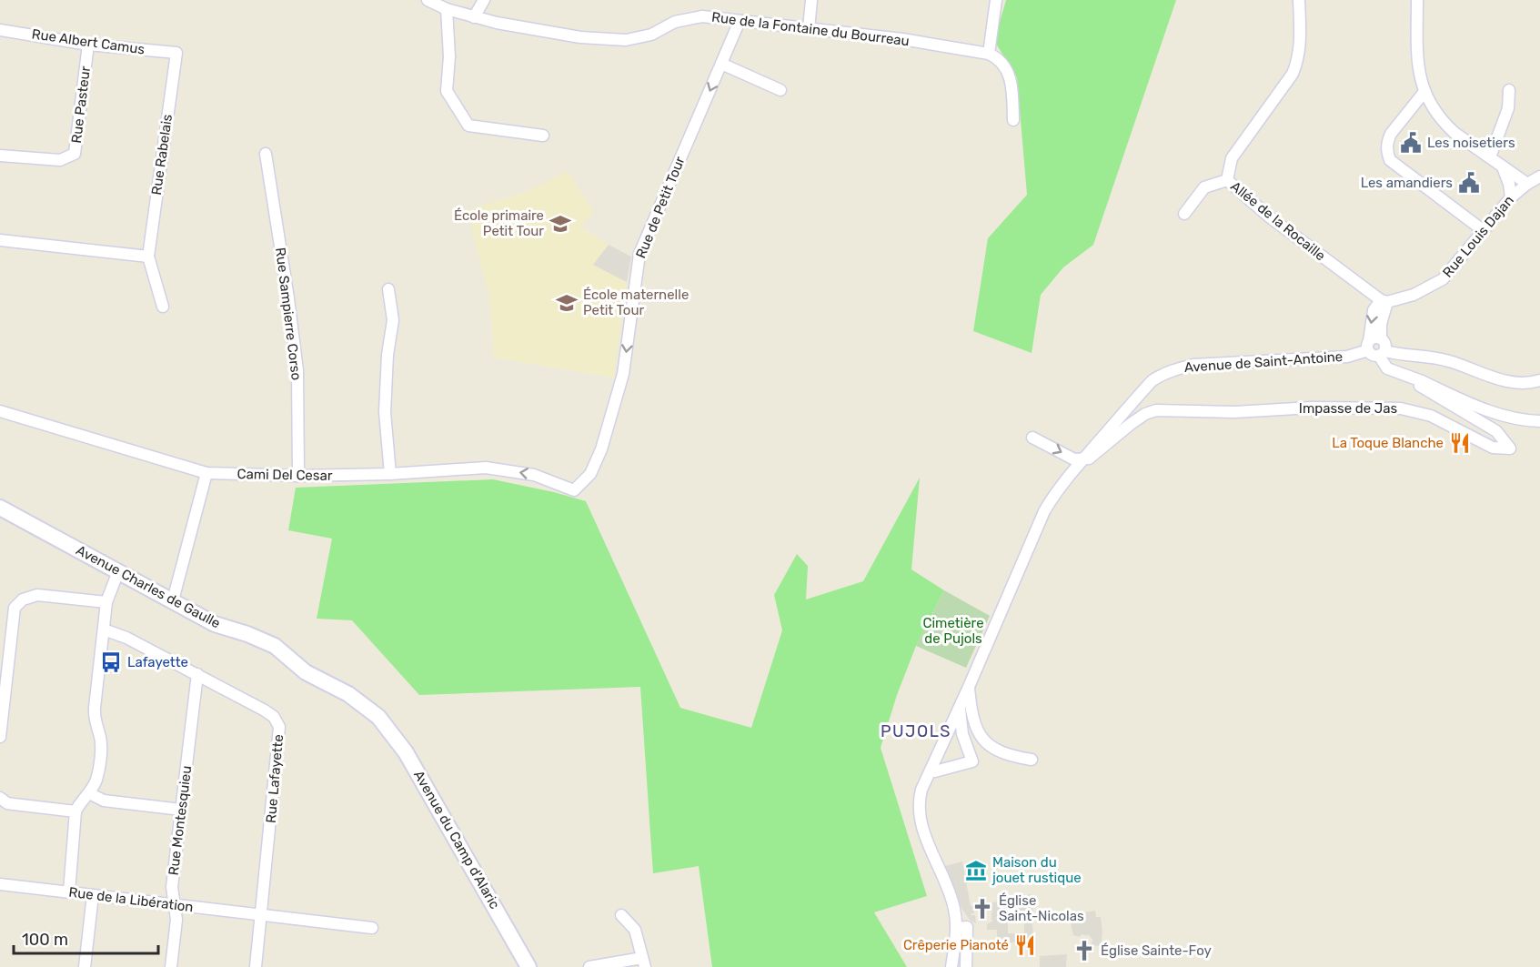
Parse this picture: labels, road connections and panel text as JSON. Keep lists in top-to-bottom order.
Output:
{
  "streets": {
    "main road": ["Avenue Charles de Gaulle", "Avenue du Camp d'Alaric"],
    "street": [
      "Rue de la Fontaine du Bourreau",
      "Rue Albert Camus",
      "Rue Pasteur",
      "Rue Rabelais",
      "Rue de Petit Tour",
      "Allée de la Rocaille",
      "Rue Louis Dajan",
      "Rue Sampierre Corso",
      "Avenue de Saint-Antoine",
      "Impasse de Jas",
      "Cami Del Cesar",
      "Rue Lafayette",
      "Rue Montesquieu",
      "Rue de la Libération"
    ]
  },
  "crossings": [
    ["Rue de la Fontaine du Bourreau", "Rue de Petit Tour"],
    ["Rue Albert Camus", "Rue Pasteur"],
    ["Rue Albert Camus", "Rue Rabelais"],
    ["Rue de Petit Tour", "Cami Del Cesar"],
    ["Allée de la Rocaille", "Rue Louis Dajan"],
    ["Rue Sampierre Corso", "Cami Del Cesar"],
    ["Avenue de Saint-Antoine", "Impasse de Jas"],
    ["Avenue Charles de Gaulle", "Avenue du Camp d'Alaric"],
    ["Rue Lafayette", "Rue Montesquieu"],
    ["Rue Lafayette", "Rue de la Libération"],
    ["Rue Montesquieu", "Rue de la Libération"]
  ],
  "one_way": ["Rue de Petit Tour"],
  "districts": ["PUJOLS"],
  "parks": ["Cimetière de Pujols"],
  "places": {
    "public building": ["Les noisetiers", "Les amandiers"],
    "school or university": ["École primaire Petit Tour", "École maternelle Petit Tour"],
    "restaurant": ["La Toque Blanche", "Crêperie Pianoté"],
    "bus stop": ["Lafayette"],
    "museum": ["Maison du jouet rustique"],
    "church": ["Église Saint-Nicolas", "Église Sainte-Foy"]
  },
  "scale_bar": "100 m"
}
